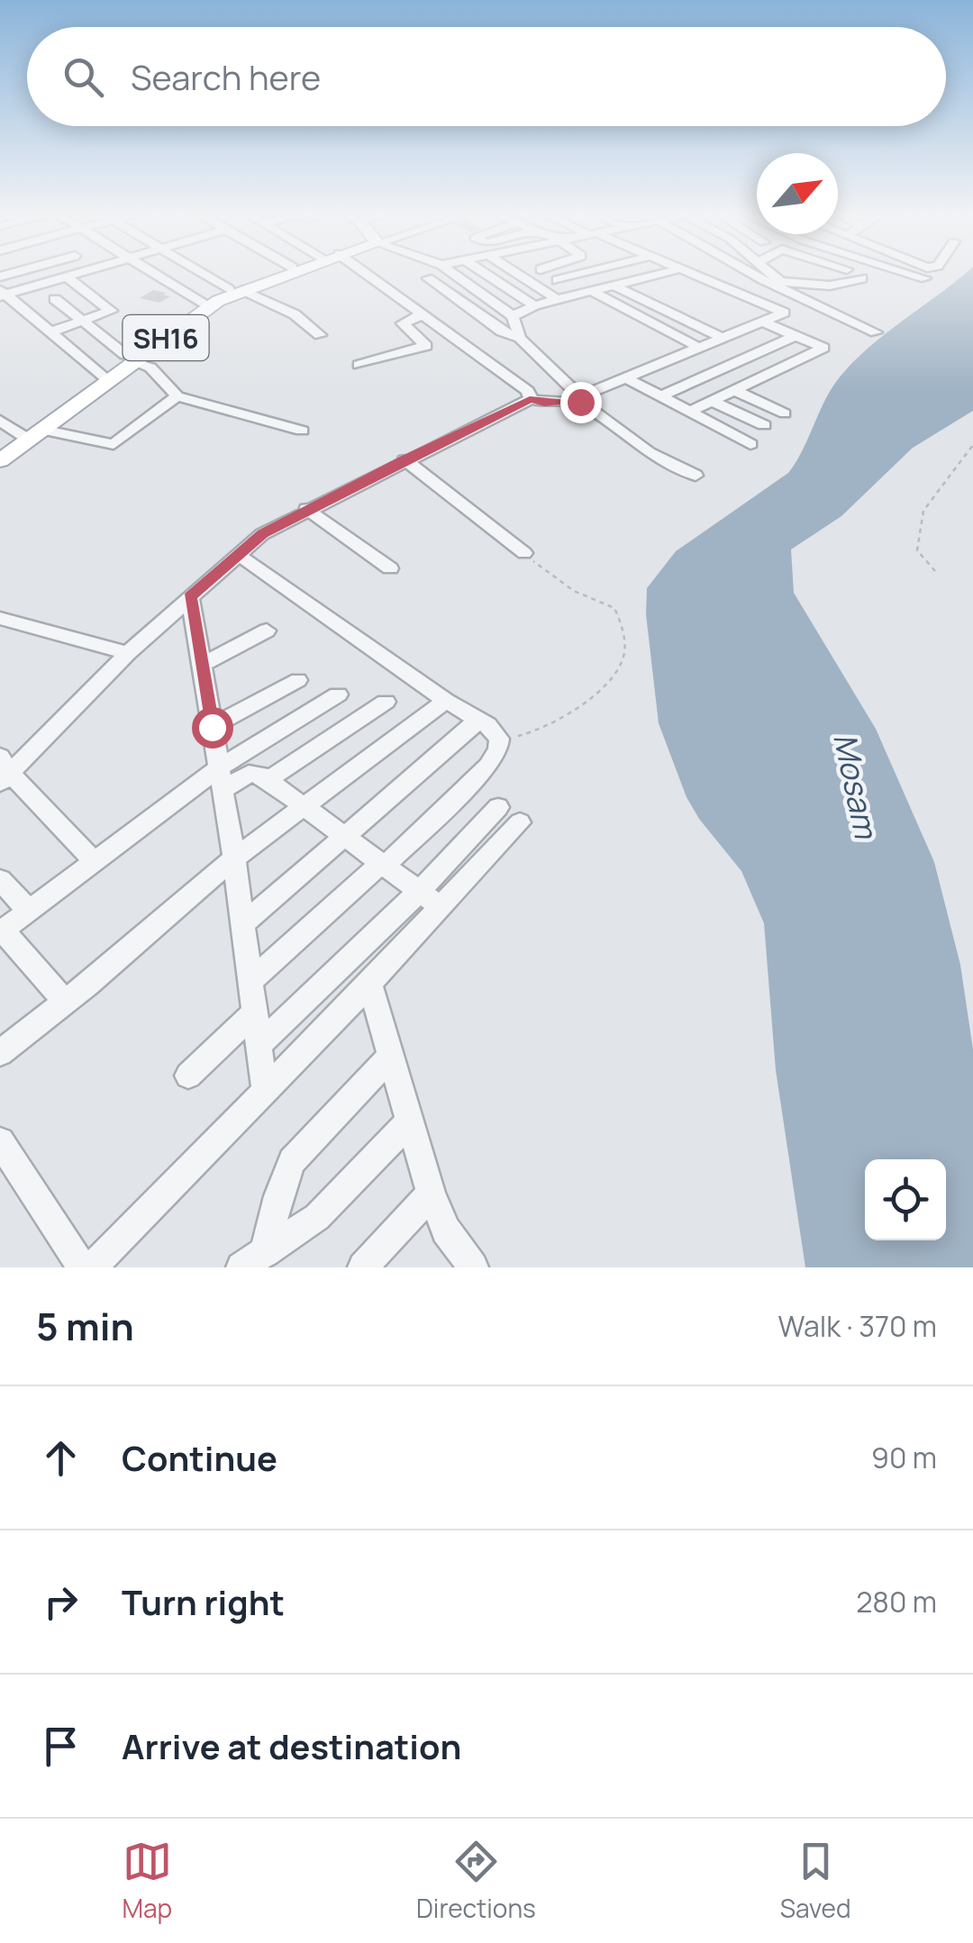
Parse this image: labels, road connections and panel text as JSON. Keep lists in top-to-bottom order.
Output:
{
  "streets": {
    "main road": ["SH16"]
  },
  "water": ["Mosam"],
  "north": "top right",
  "page": {
    "search": "Search here",
    "heading": ["5 min", "Walk · 370 m"],
    "list": [
      ["Continue", "90 m"],
      ["Turn right", "280 m"],
      "Arrive at destination"
    ],
    "nav": ["Map", "Directions", "Saved"]
  }
}
